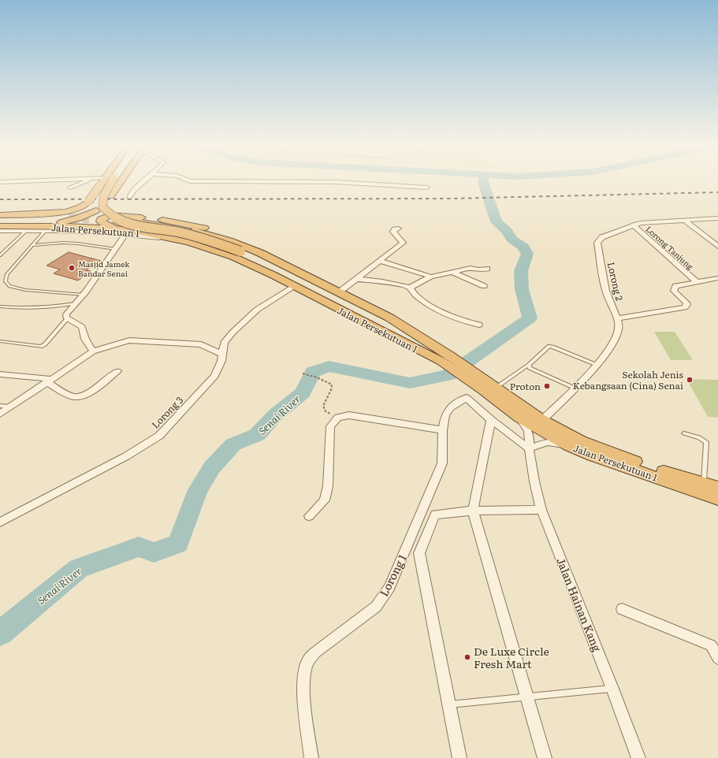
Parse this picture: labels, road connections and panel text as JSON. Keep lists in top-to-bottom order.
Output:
{
  "streets": {
    "highway": ["Jalan Persekutuan 1"],
    "street": [
      "Lorong Tanjung",
      "Lorong 2",
      "Lorong 3",
      "Lorong 1",
      "Jalan Hainan Kang"
    ]
  },
  "crossings": [
    ["Jalan Persekutuan 1", "Lorong 2"],
    ["Jalan Persekutuan 1", "Lorong 3"],
    ["Jalan Persekutuan 1", "Jalan Hainan Kang"],
    ["Lorong Tanjung", "Lorong 2"]
  ],
  "water": ["Senai River"],
  "places": [
    "Masjid Jamek Bandar Senai",
    "Sekolah Jenis Kebangsaan (Cina) Senai",
    "Proton",
    "De Luxe Circle Fresh Mart"
  ]
}
